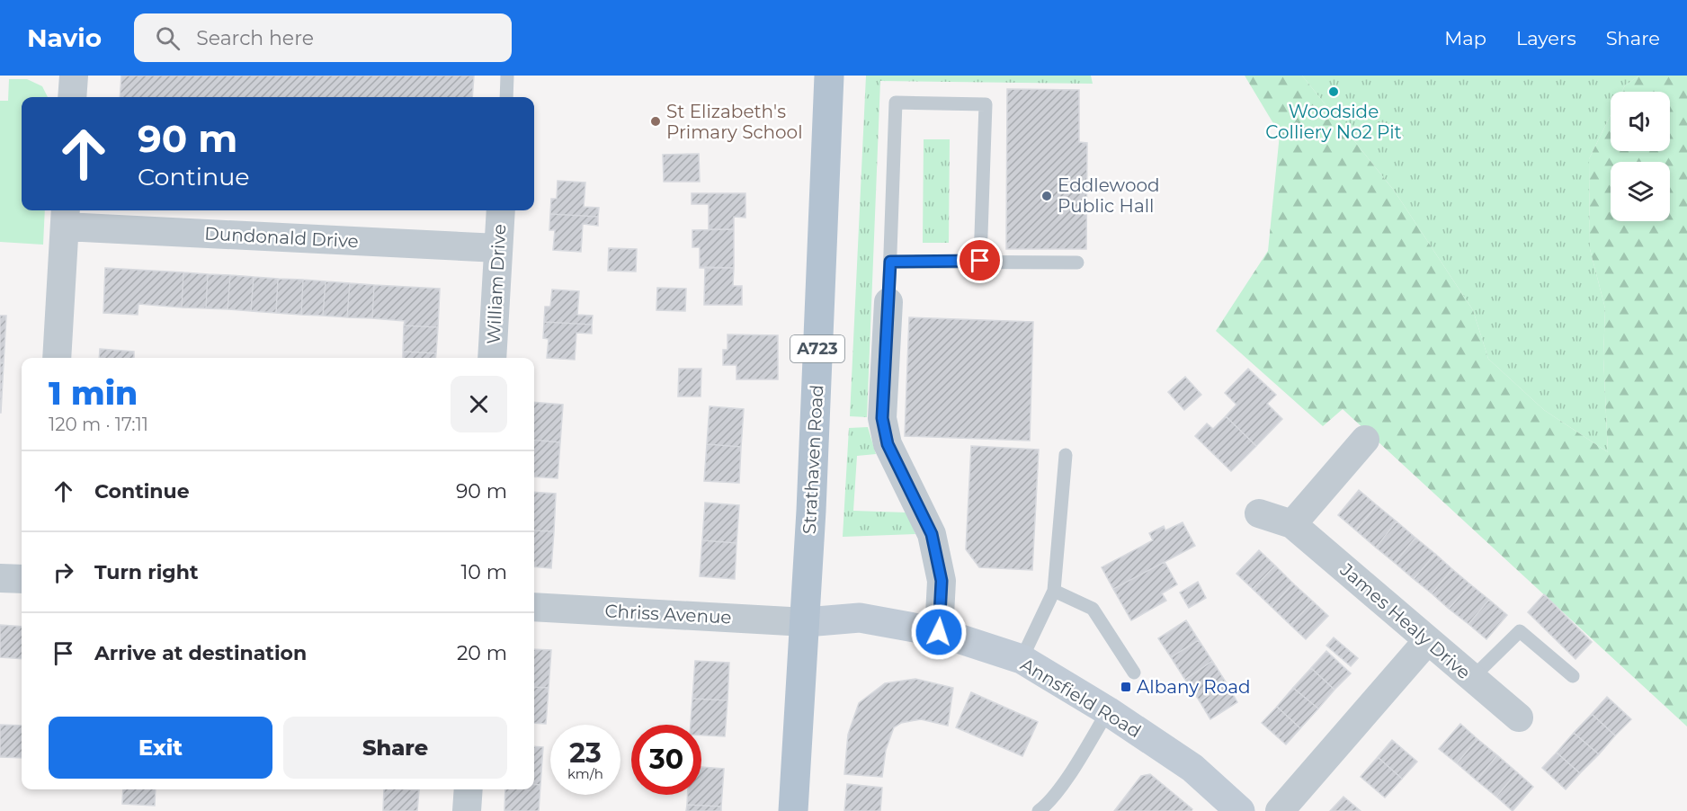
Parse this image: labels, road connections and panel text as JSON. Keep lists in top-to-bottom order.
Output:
{
  "streets": {
    "main road": ["A723", "Strathaven Road"],
    "street": [
      "Dundonald Drive",
      "William Drive",
      "Chriss Avenue",
      "James Healy Drive",
      "Annsfield Road"
    ]
  },
  "crossings": [
    ["Dundonald Drive", "William Drive"],
    ["Strathaven Road", "Chriss Avenue"],
    ["Strathaven Road", "Annsfield Road"],
    ["Chriss Avenue", "Annsfield Road"]
  ],
  "places": {
    "other": ["Woodside Colliery No2 Pit", "St Elizabeth's Primary School", "Eddlewood Public Hall"],
    "transit": ["Albany Road"]
  },
  "page": {
    "header": "Navio",
    "search": "Search here",
    "nav": ["Map", "Layers", "Share"],
    "turn": ["90 m", "Continue"],
    "heading": ["1 min", "120 m · 17:11"],
    "list": [
      {
        "name": "Continue",
        "value": "90 m"
      },
      {
        "name": "Turn right",
        "value": "10 m"
      },
      {
        "name": "Arrive at destination",
        "value": "20 m"
      }
    ],
    "buttons": ["Exit", "Share"],
    "speed": "23 km/h",
    "limit": "30"
  }
}
